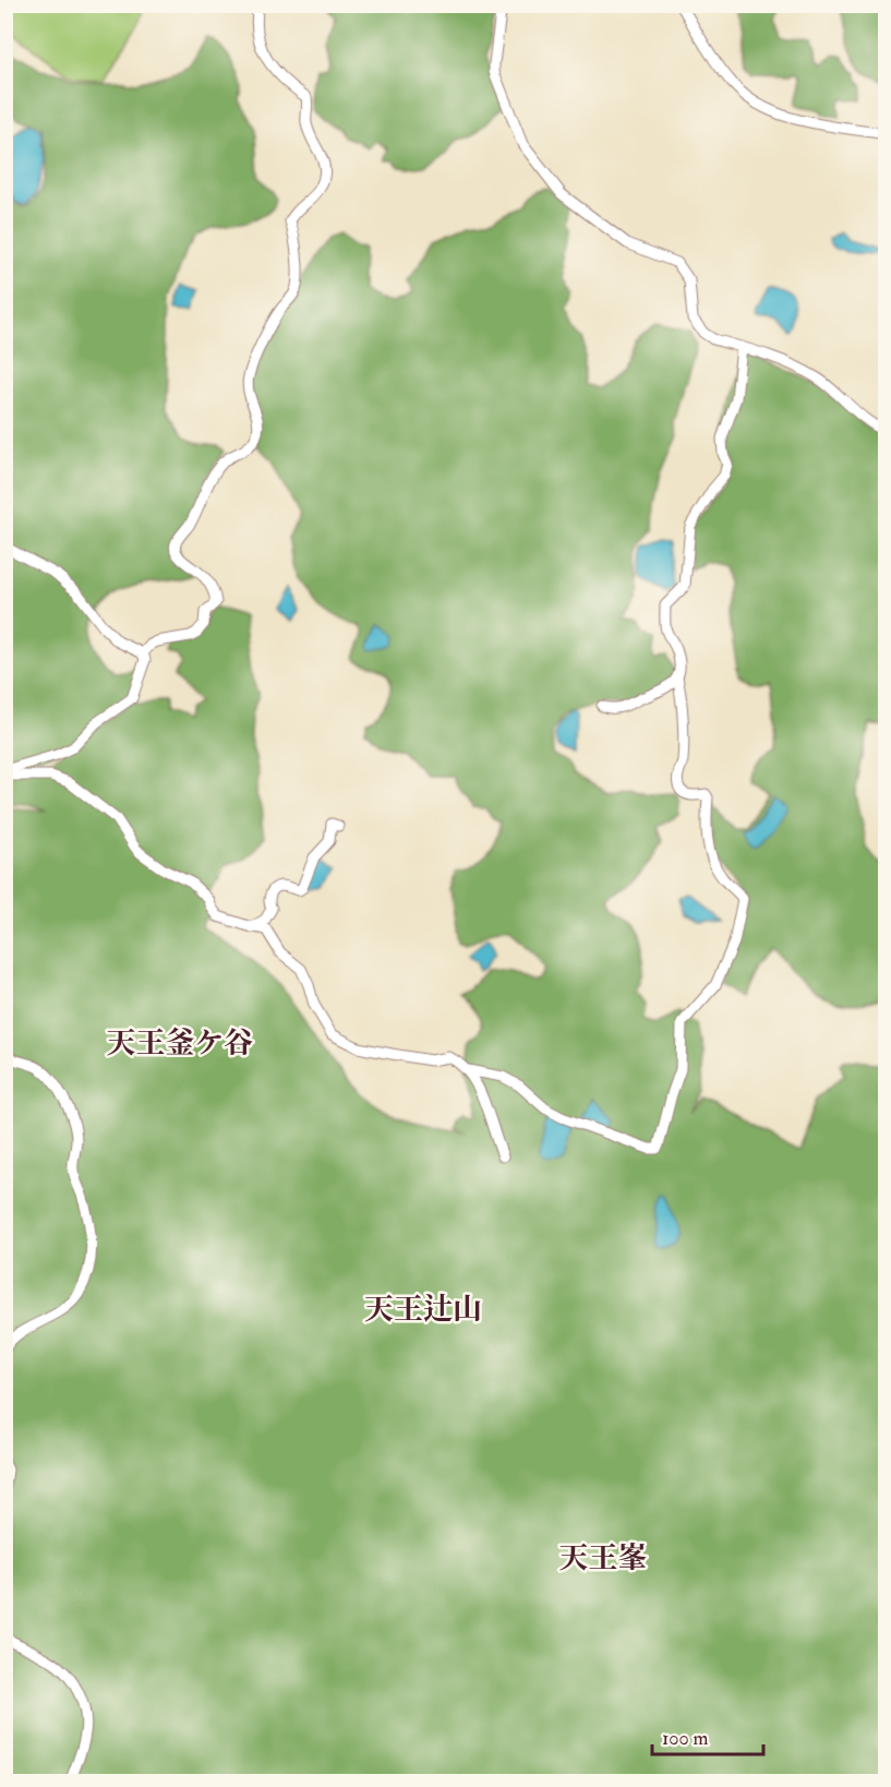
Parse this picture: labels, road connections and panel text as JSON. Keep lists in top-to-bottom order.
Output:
{
  "districts": ["天王釜ケ谷", "天王辻山", "天王峯"],
  "scale_bar": "100 m"
}
